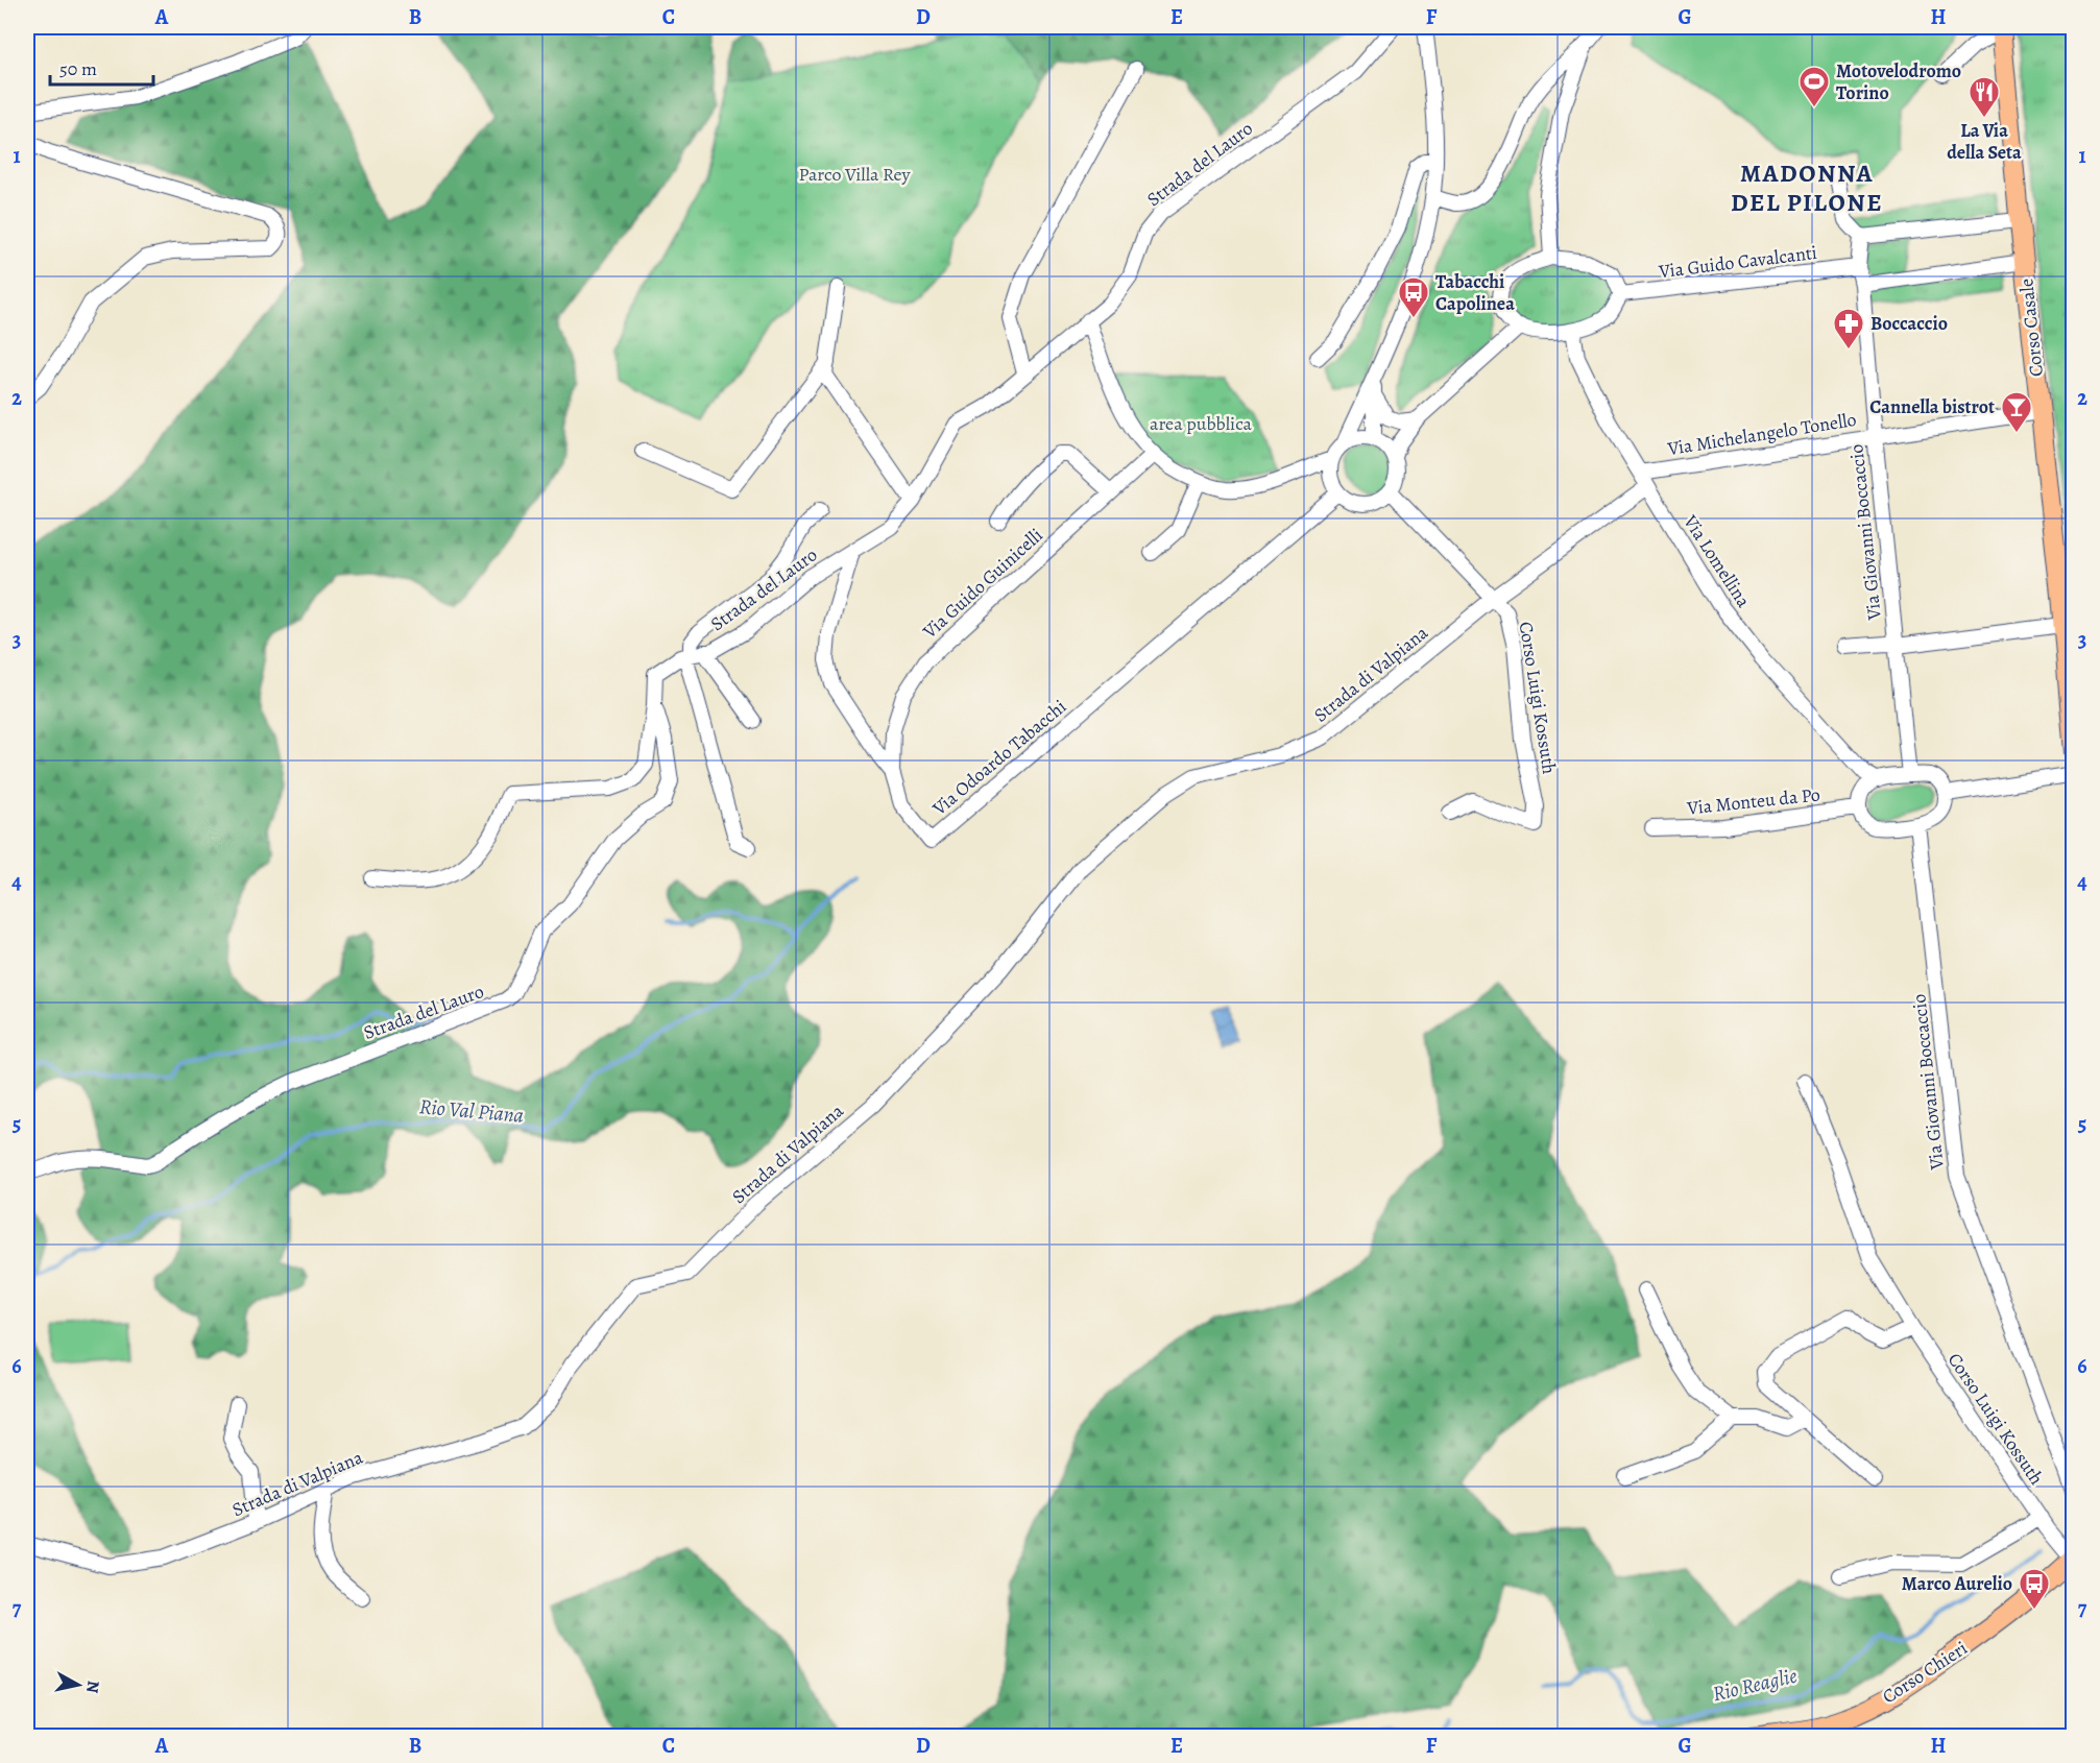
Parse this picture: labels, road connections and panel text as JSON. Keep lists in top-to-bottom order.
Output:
{
  "streets": {
    "main road": ["Corso Casale", "Corso Chieri"],
    "street": [
      "Strada del Lauro",
      "Via Guido Cavalcanti",
      "Via Michelangelo Tonello",
      "Via Giovanni Boccaccio",
      "Via Lomellina",
      "Via Guido Guinicelli",
      "Strada di Valpiana",
      "Corso Luigi Kossuth",
      "Via Odoardo Tabacchi",
      "Via Monteu da Po"
    ]
  },
  "crossings": [
    ["Strada del Lauro", "Via Odoardo Tabacchi"],
    ["Via Guido Cavalcanti", "Via Giovanni Boccaccio"],
    ["Via Guido Cavalcanti", "Via Lomellina"],
    ["Corso Casale", "Via Michelangelo Tonello"],
    ["Via Michelangelo Tonello", "Via Giovanni Boccaccio"],
    ["Via Michelangelo Tonello", "Via Lomellina"],
    ["Via Giovanni Boccaccio", "Via Lomellina"],
    ["Via Giovanni Boccaccio", "Via Monteu da Po"],
    ["Via Lomellina", "Via Monteu da Po"],
    ["Via Guido Guinicelli", "Via Odoardo Tabacchi"],
    ["Strada di Valpiana", "Corso Luigi Kossuth"],
    ["Corso Luigi Kossuth", "Via Odoardo Tabacchi"],
    ["Corso Luigi Kossuth", "Corso Chieri"]
  ],
  "districts": ["MADONNA DEL PILONE"],
  "water": ["Rio Val Piana", "Rio Reaglie"],
  "parks": ["Parco Villa Rey", "area pubblica"],
  "places": {
    "sports": ["Motovelodromo Torino"],
    "restaurant": ["La Via della Seta"],
    "bus stop": ["Tabacchi Capolinea", "Marco Aurelio"],
    "pharmacy": ["Boccaccio"],
    "bar": ["Cannella bistrot"]
  },
  "scale_bar": "50 m",
  "north": "right",
  "grid": {
    "columns": [
      "A",
      "B",
      "C",
      "D",
      "E",
      "F",
      "G",
      "H"
    ],
    "rows": [
      "1",
      "2",
      "3",
      "4",
      "5",
      "6",
      "7"
    ]
  }
}
